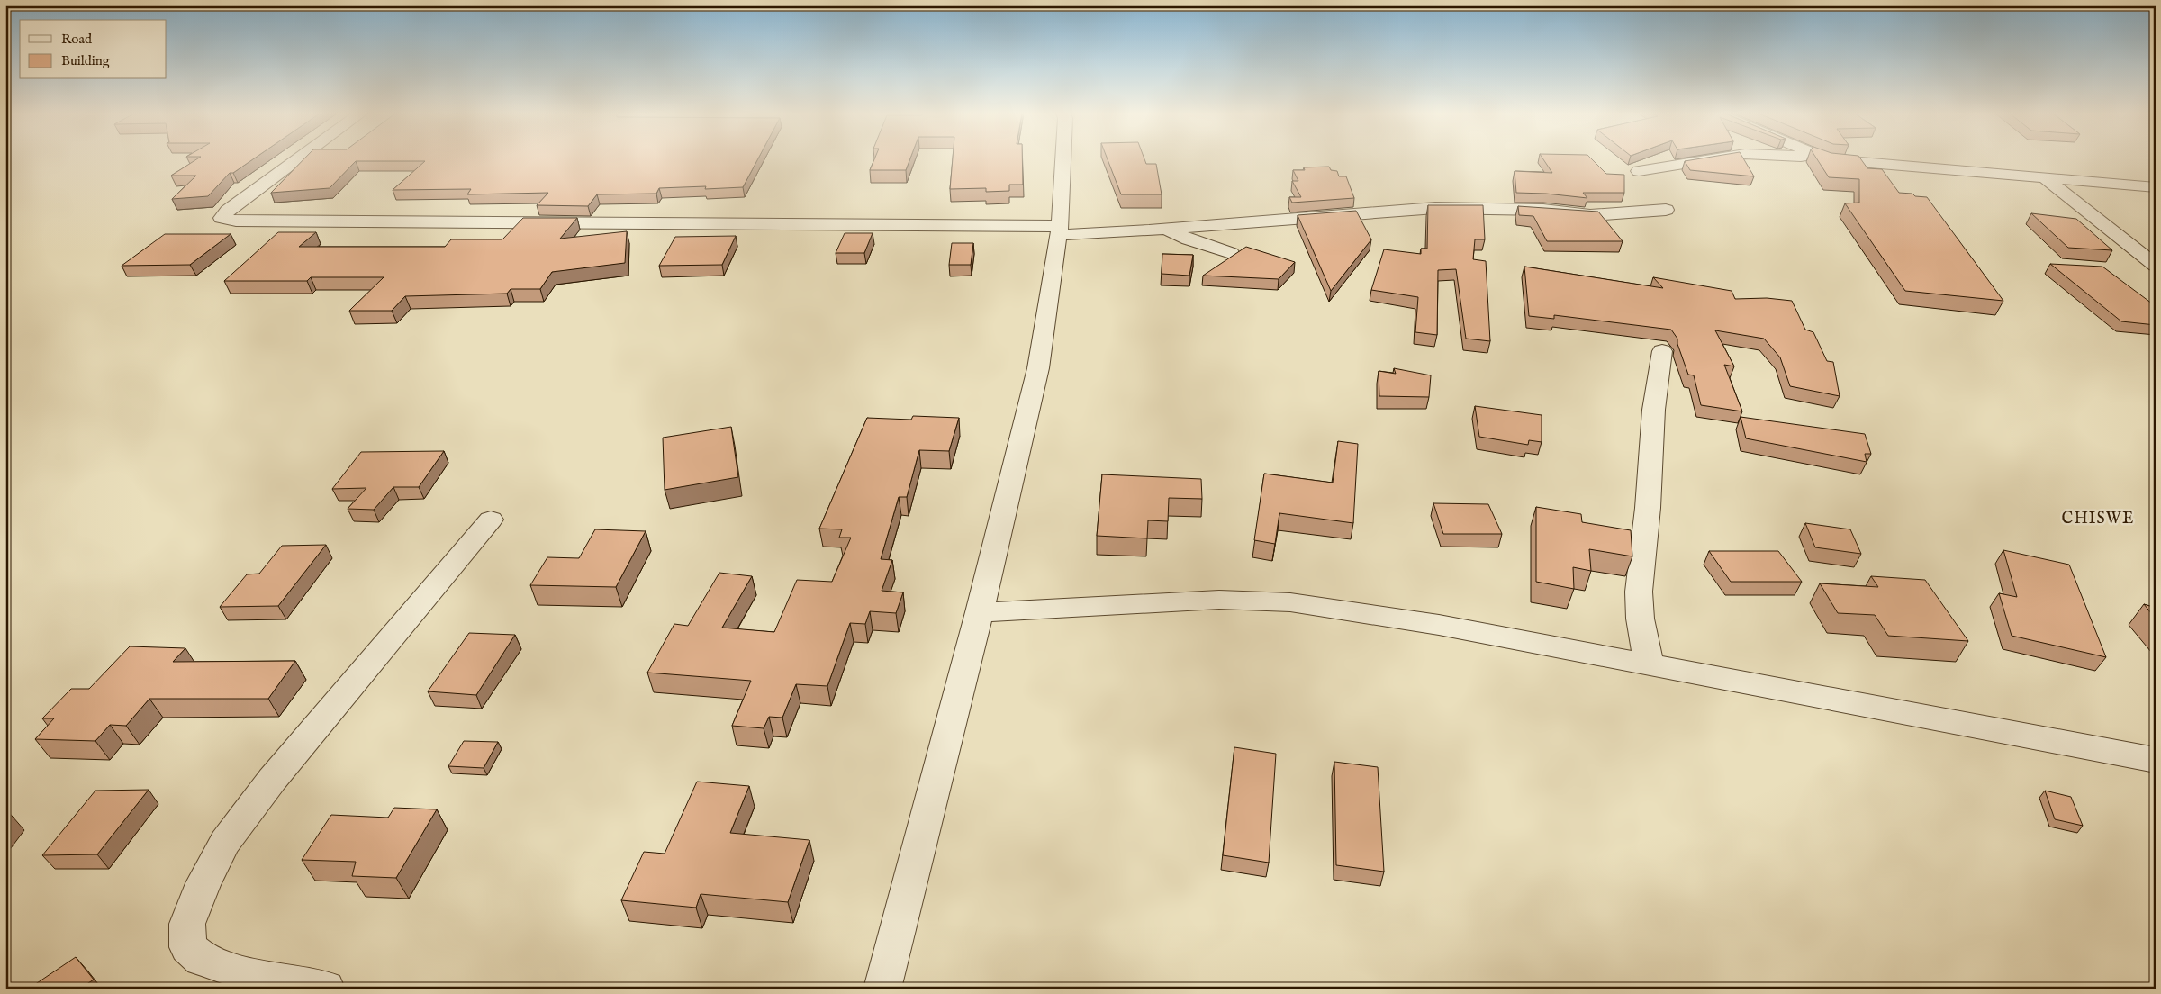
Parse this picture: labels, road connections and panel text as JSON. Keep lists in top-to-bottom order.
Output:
{
  "districts": ["CHISWE"],
  "legend": ["Road", "Building"]
}
